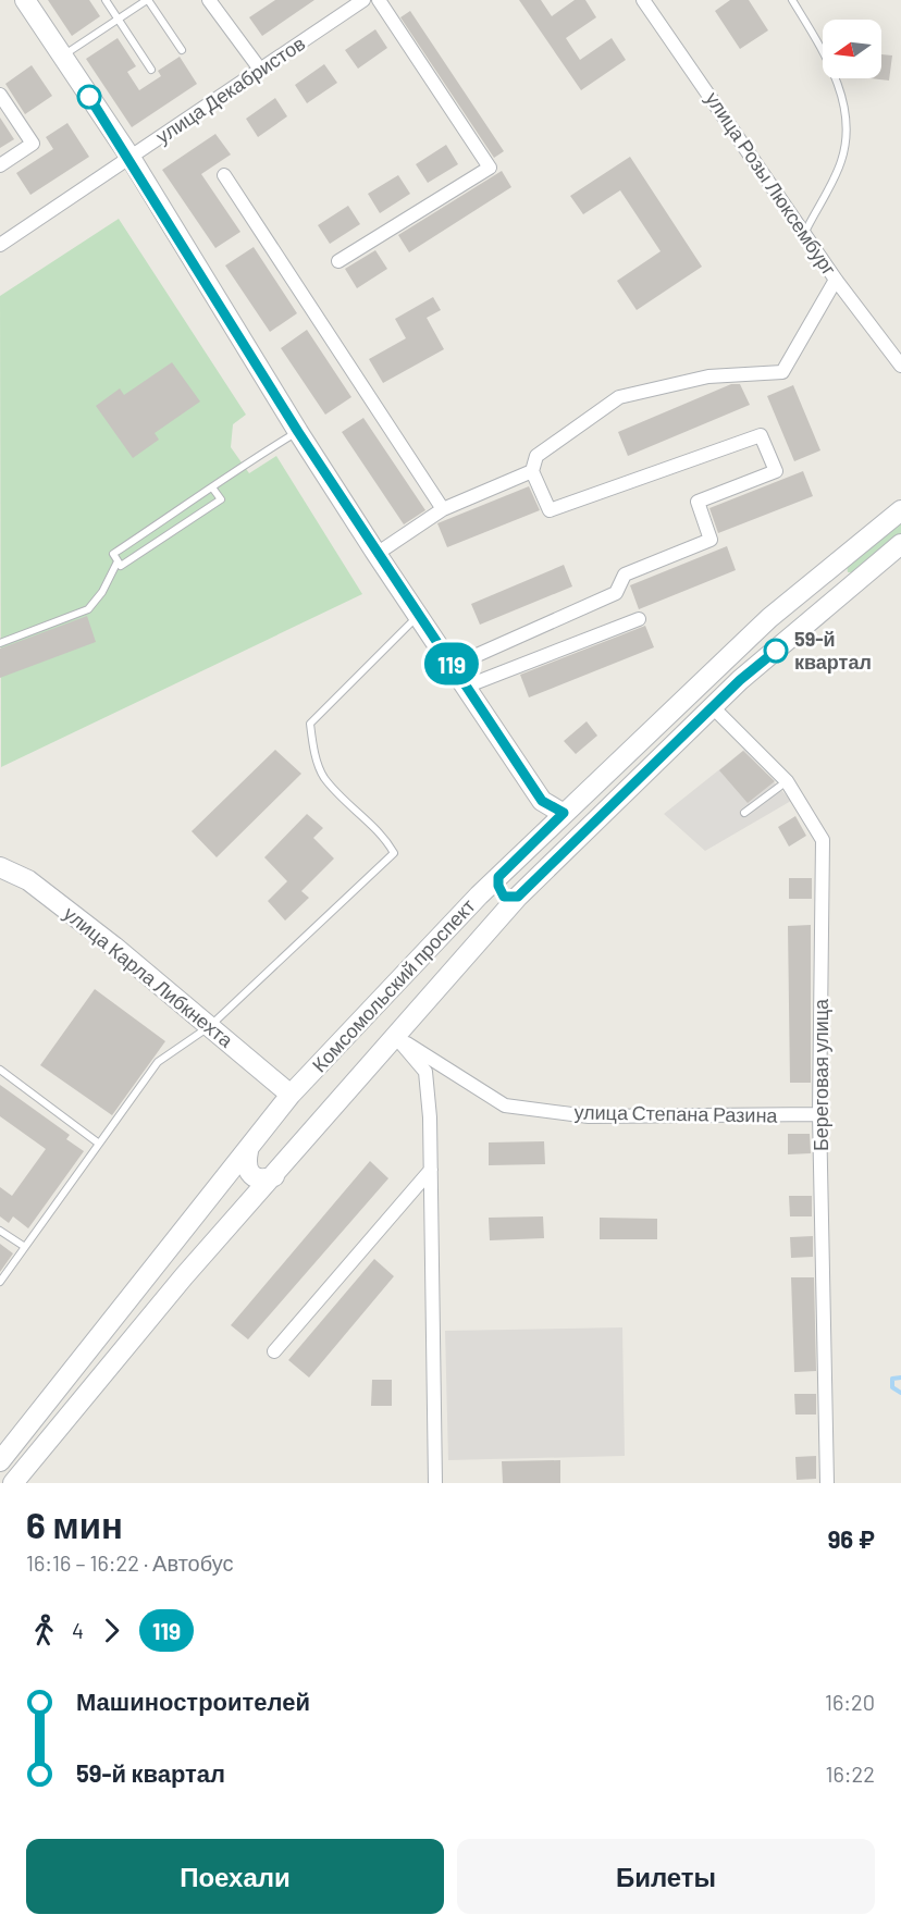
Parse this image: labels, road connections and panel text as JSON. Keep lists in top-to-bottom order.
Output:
{
  "streets": {
    "main road": ["улица Карла Либкнехта", "Комсомольский проспект"],
    "street": [
      "улица Декабристов",
      "улица Розы Люксембург",
      "Береговая улица",
      "улица Степана Разина"
    ]
  },
  "crossings": [
    ["улица Карла Либкнехта", "Комсомольский проспект"],
    ["Комсомольский проспект", "Береговая улица"],
    ["Комсомольский проспект", "улица Степана Разина"],
    ["Береговая улица", "улица Степана Разина"]
  ],
  "places": ["59-й квартал"],
  "lines": ["bus line 119"],
  "north": "left",
  "page": {
    "on_map": "119",
    "heading": ["6 мин", "16:16 – 16:22 · Автобус", "96 ₽"],
    "legs": ["4", "119"],
    "list": [
      {
        "name": "Машиностроителей",
        "value": "16:20"
      },
      {
        "name": "59-й квартал",
        "value": "16:22"
      }
    ],
    "buttons": ["Поехали", "Билеты"]
  }
}
